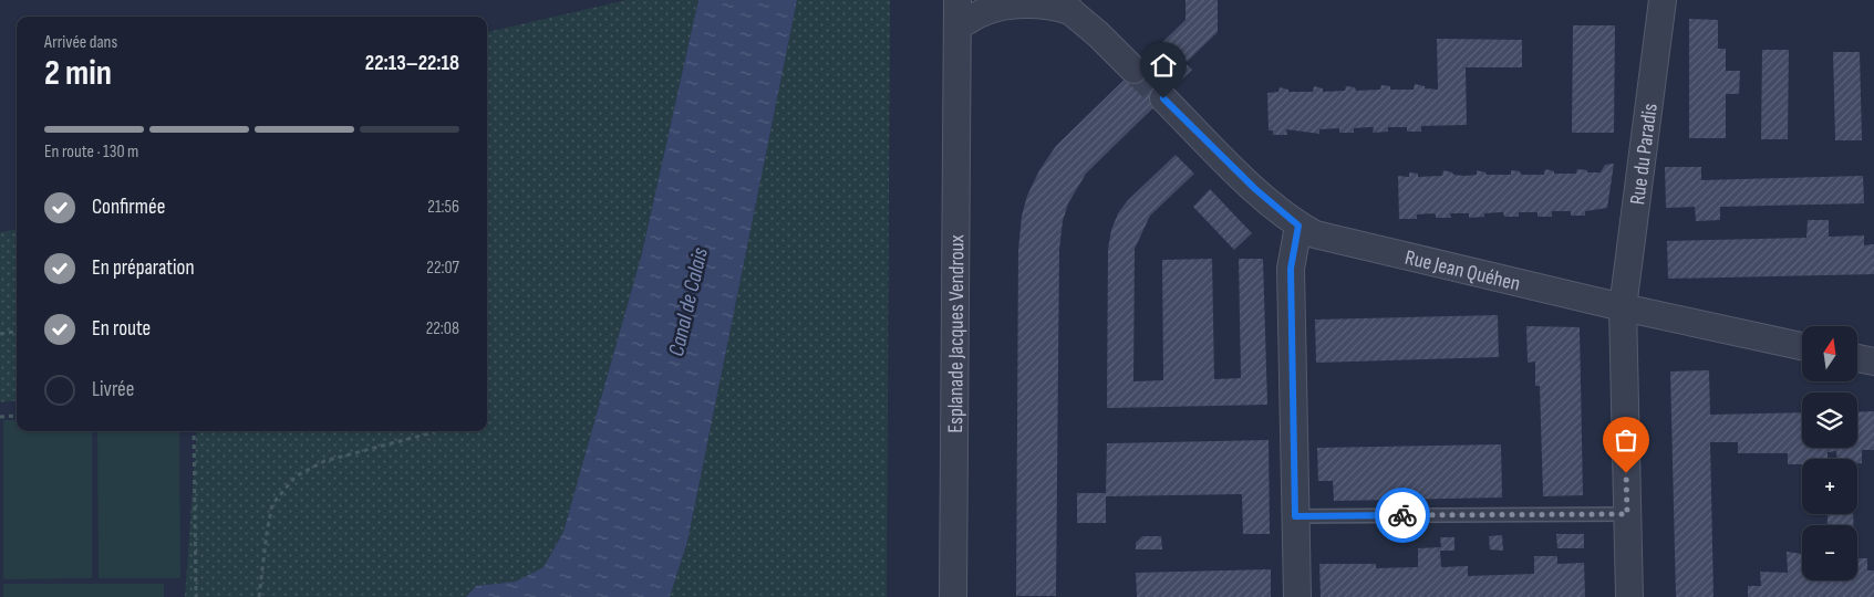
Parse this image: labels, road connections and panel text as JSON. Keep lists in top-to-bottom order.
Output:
{
  "streets": {
    "street": ["Rue du Paradis", "Rue Jean Quéhen", "Esplanade Jacques Vendroux"]
  },
  "crossings": [
    ["Rue du Paradis", "Rue Jean Quéhen"]
  ],
  "water": ["Canal de Calais"],
  "north": "top",
  "page": {
    "heading": ["2 min", "Arrivée dans", "22:13–22:18"],
    "bar": "En route · 130 m",
    "list": [
      ["Confirmée", "21:56"],
      ["En préparation", "22:07"],
      ["En route", "22:08"],
      "Livrée"
    ],
    "map_buttons": ["+", "−"]
  }
}
